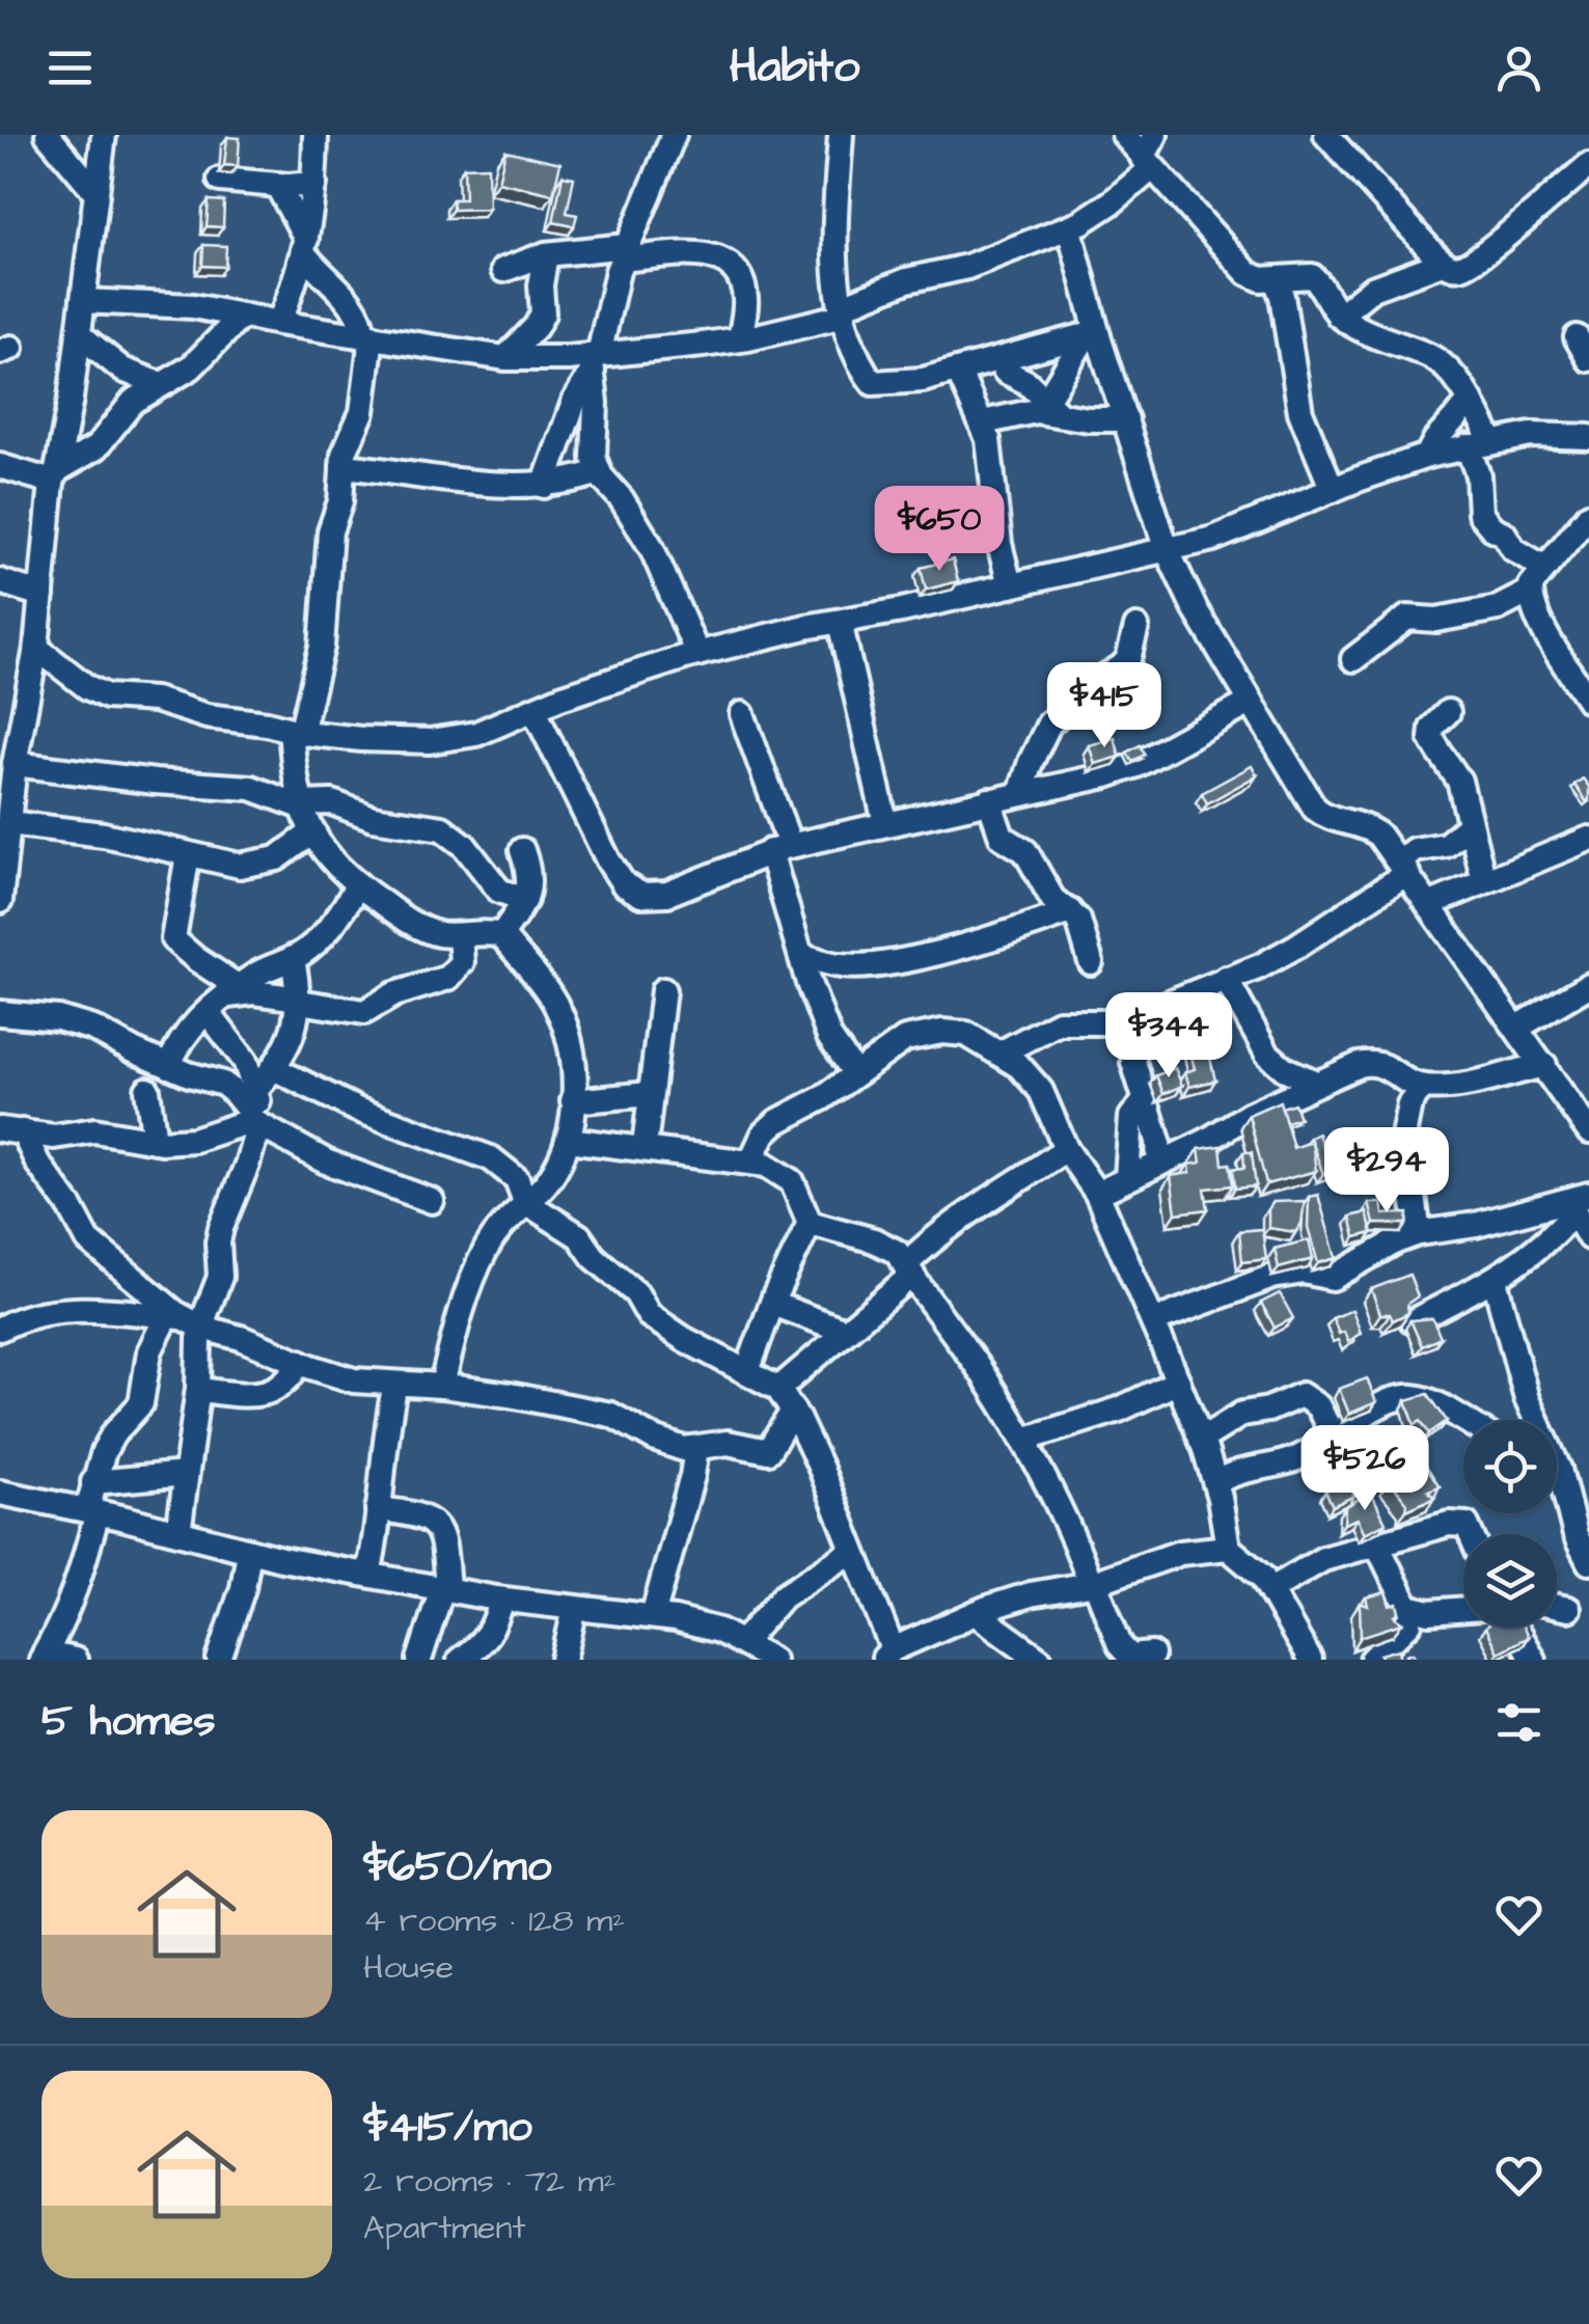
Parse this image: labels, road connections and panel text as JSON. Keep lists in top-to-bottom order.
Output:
{
  "page": {
    "header": "Habito",
    "price": [
      "$650",
      "$415",
      "$344",
      "$294",
      "$526"
    ],
    "heading": "5 homes",
    "list": [
      {
        "name": "$650/mo",
        "note": "4 rooms · 128 m² · House"
      },
      {
        "name": "$415/mo",
        "note": "2 rooms · 72 m² · Apartment"
      }
    ]
  }
}
